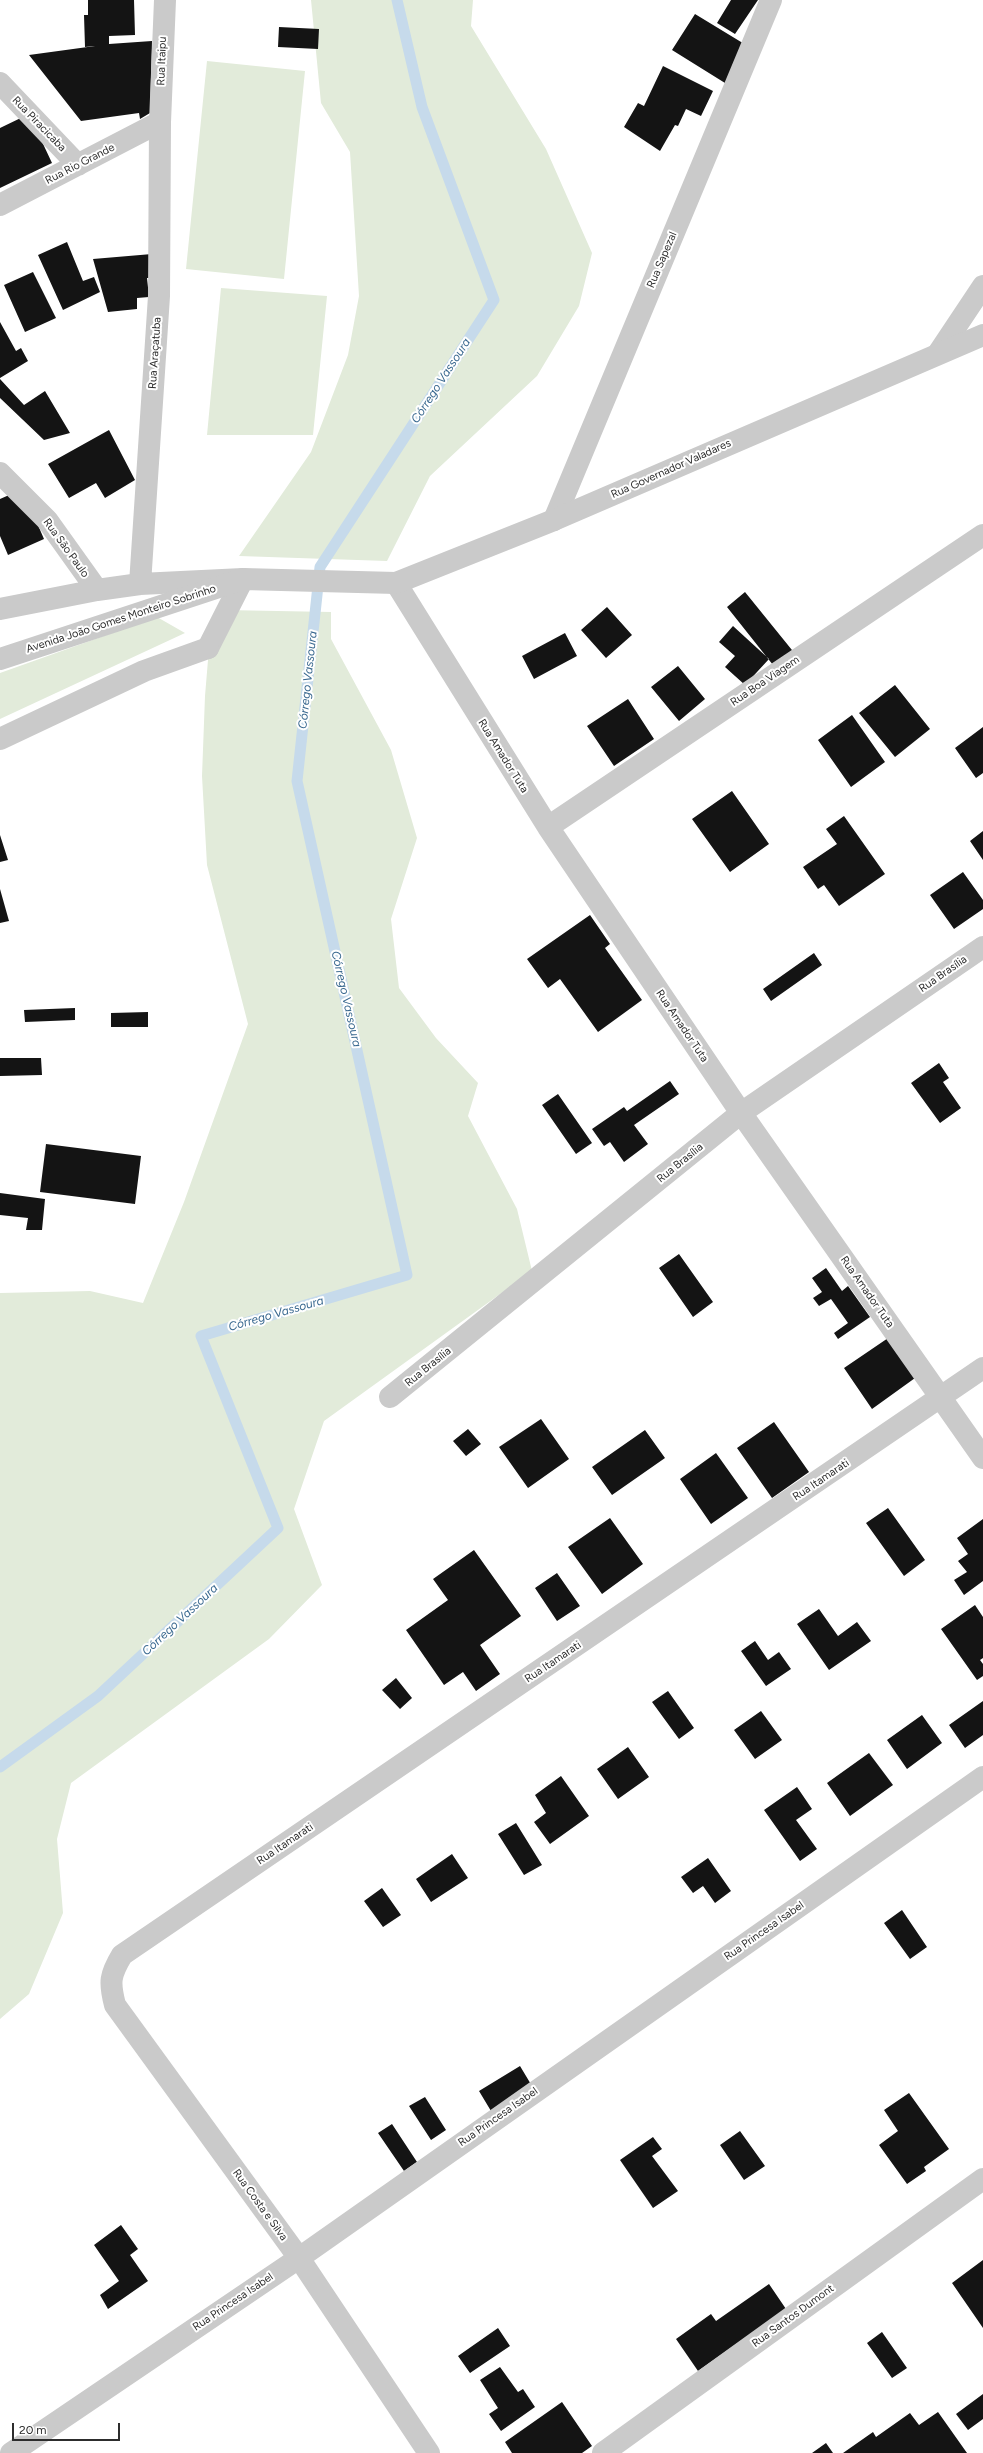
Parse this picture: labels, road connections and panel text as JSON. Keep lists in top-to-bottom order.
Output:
{
  "streets": {
    "street": [
      "Rua Itaipu",
      "Rua Piracicaba",
      "Rua Rio Grande",
      "Rua Sapezal",
      "Rua Araçatuba",
      "Rua Governador Valadares",
      "Rua São Paulo",
      "Avenida João Gomes Monteiro Sobrinho",
      "Rua Boa Viagem",
      "Rua Amador Tuta",
      "Rua Brasília",
      "Rua Itamarati",
      "Rua Princesa Isabel",
      "Rua Costa e Silva",
      "Rua Santos Dumont"
    ]
  },
  "crossings": [
    ["Rua Itaipu", "Rua Rio Grande"],
    ["Rua Itaipu", "Rua Araçatuba"],
    ["Rua Piracicaba", "Rua Rio Grande"],
    ["Rua Rio Grande", "Rua Araçatuba"],
    ["Rua Sapezal", "Rua Governador Valadares"],
    ["Rua Governador Valadares", "Avenida João Gomes Monteiro Sobrinho"],
    ["Rua Governador Valadares", "Rua Amador Tuta"],
    ["Rua Boa Viagem", "Rua Amador Tuta"],
    ["Rua Amador Tuta", "Rua Brasília"],
    ["Rua Amador Tuta", "Rua Itamarati"],
    ["Rua Itamarati", "Rua Costa e Silva"],
    ["Rua Princesa Isabel", "Rua Costa e Silva"]
  ],
  "water": ["Córrego Vassoura"],
  "scale_bar": "20 m"
}
